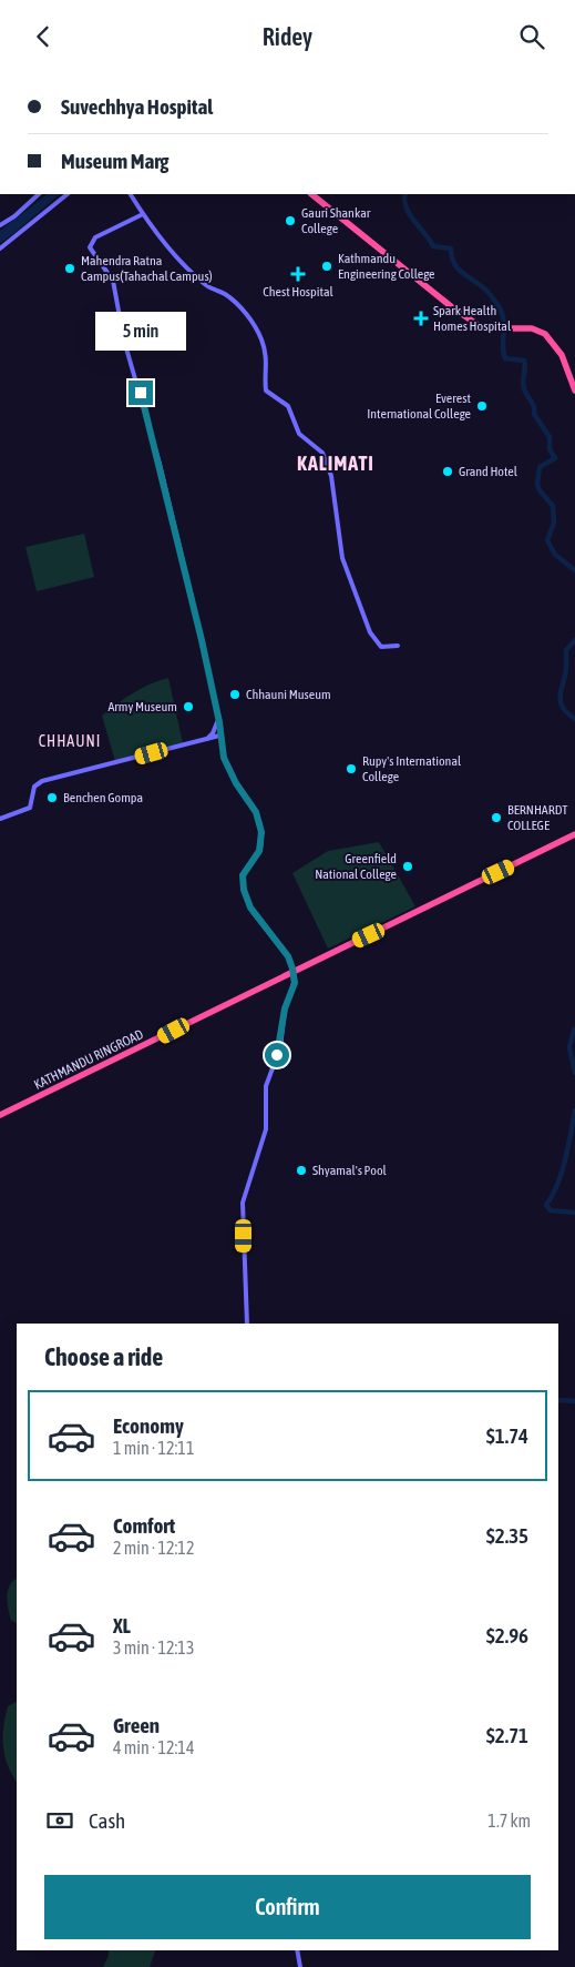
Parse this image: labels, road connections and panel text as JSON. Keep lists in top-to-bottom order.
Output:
{
  "streets": {
    "highway": ["KATHMANDU RINGROAD"]
  },
  "districts": ["KALIMATI", "CHHAUNI"],
  "places": {
    "other": [
      "Gauri Shankar College",
      "Kathmandu Engineering College",
      "Mahendra Ratna Campus(Tahachal Campus)",
      "Everest International College",
      "Grand Hotel",
      "Chhauni Museum",
      "Army Museum",
      "Rupy's International College",
      "Benchen Gompa",
      "BERNHARDT COLLEGE",
      "Greenfield National College",
      "Shyamal's Pool"
    ],
    "health": ["Chest Hospital", "Spark Health Homes Hospital"]
  },
  "page": {
    "header": "Ridey",
    "banner": ["Suvechhya Hospital", "Museum Marg"],
    "bubble": "5 min",
    "heading": "Choose a ride",
    "list": [
      {
        "name": "Economy",
        "note": "1 min · 12:11",
        "value": "$1.74"
      },
      {
        "name": "Comfort",
        "note": "2 min · 12:12",
        "value": "$2.35"
      },
      {
        "name": "XL",
        "note": "3 min · 12:13",
        "value": "$2.96"
      },
      {
        "name": "Green",
        "note": "4 min · 12:14",
        "value": "$2.71"
      }
    ],
    "pay": ["Cash", "1.7 km"],
    "buttons": "Confirm"
  }
}
